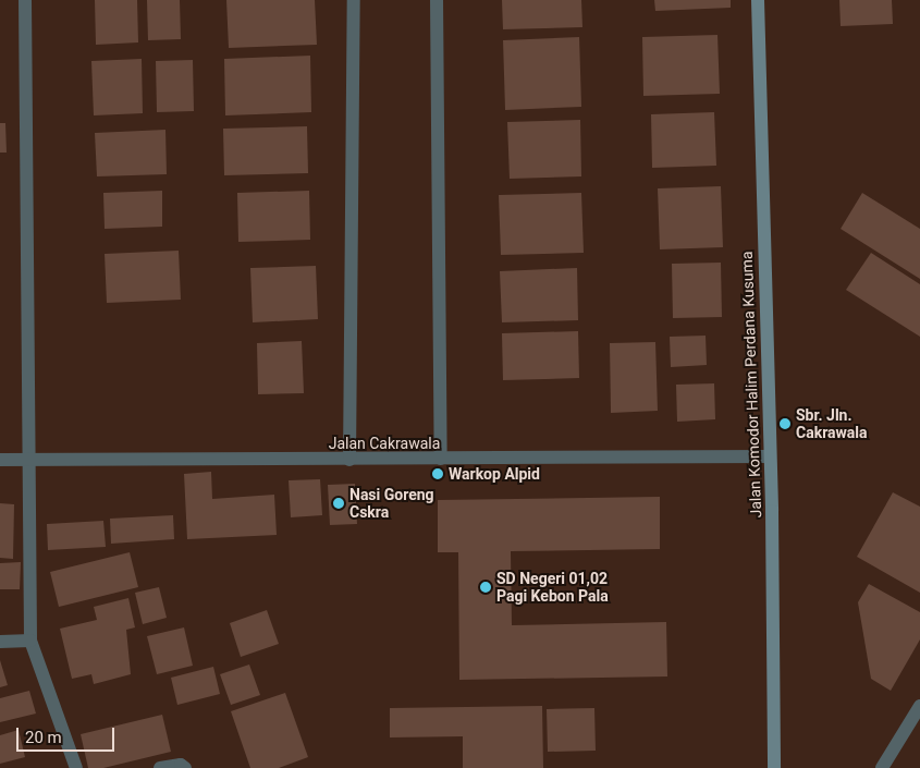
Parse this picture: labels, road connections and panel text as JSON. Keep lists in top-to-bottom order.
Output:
{
  "streets": {
    "street": ["Jalan Komodor Halim Perdana Kusuma", "Jalan Cakrawala"]
  },
  "crossings": [
    ["Jalan Komodor Halim Perdana Kusuma", "Jalan Cakrawala"]
  ],
  "places": [
    "Sbr. Jln. Cakrawala",
    "Warkop Alpid",
    "Nasi Goreng Cskra",
    "SD Negeri 01,02 Pagi Kebon Pala"
  ],
  "scale_bar": "20 m"
}
